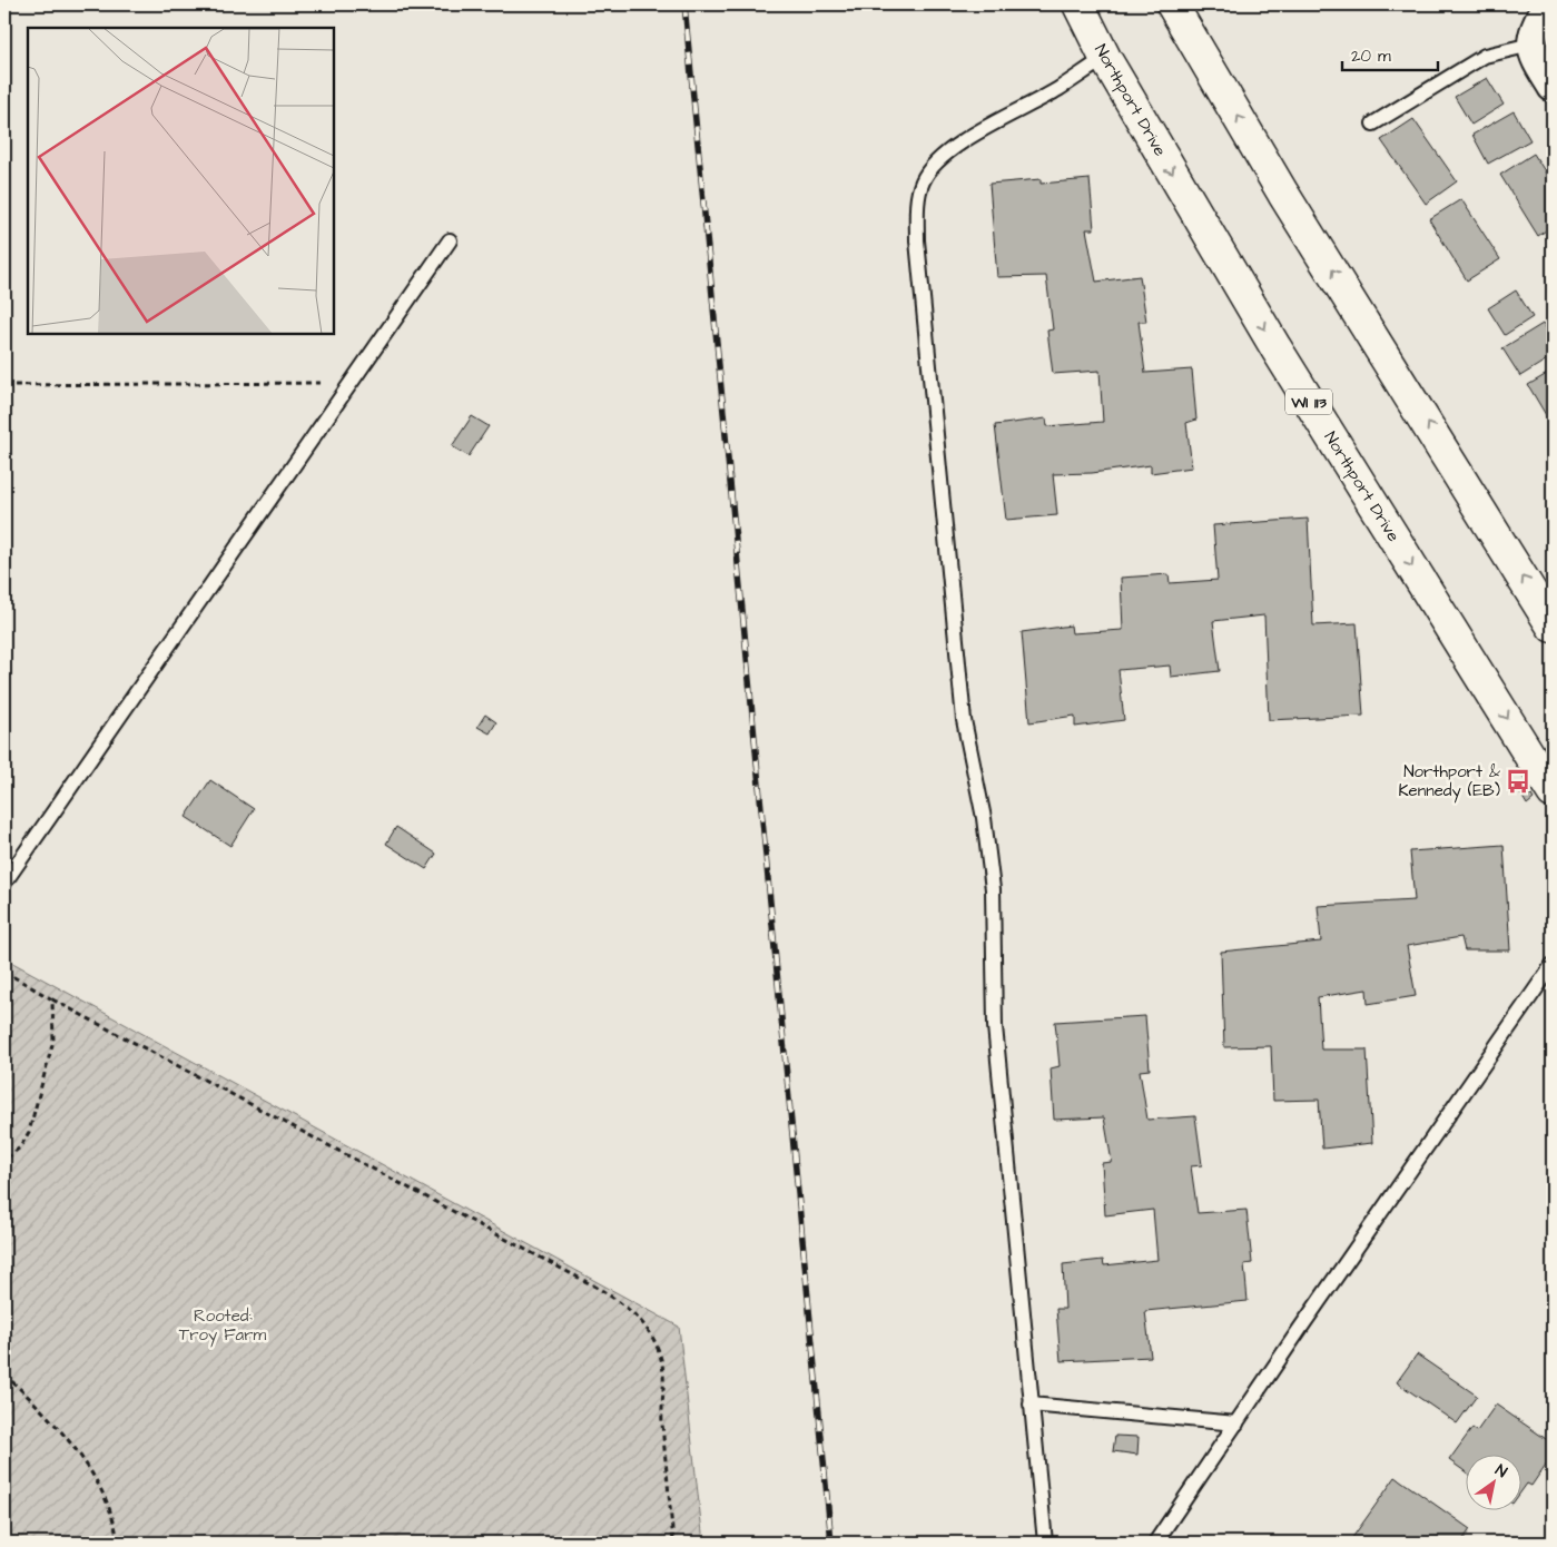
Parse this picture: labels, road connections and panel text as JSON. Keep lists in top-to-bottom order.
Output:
{
  "streets": {
    "main road": ["Northport Drive", "WI 113"]
  },
  "parks": ["Rooted: Troy Farm"],
  "places": {
    "bus stop": ["Northport & Kennedy (EB)"]
  },
  "scale_bar": "20 m",
  "north": "top right"
}
